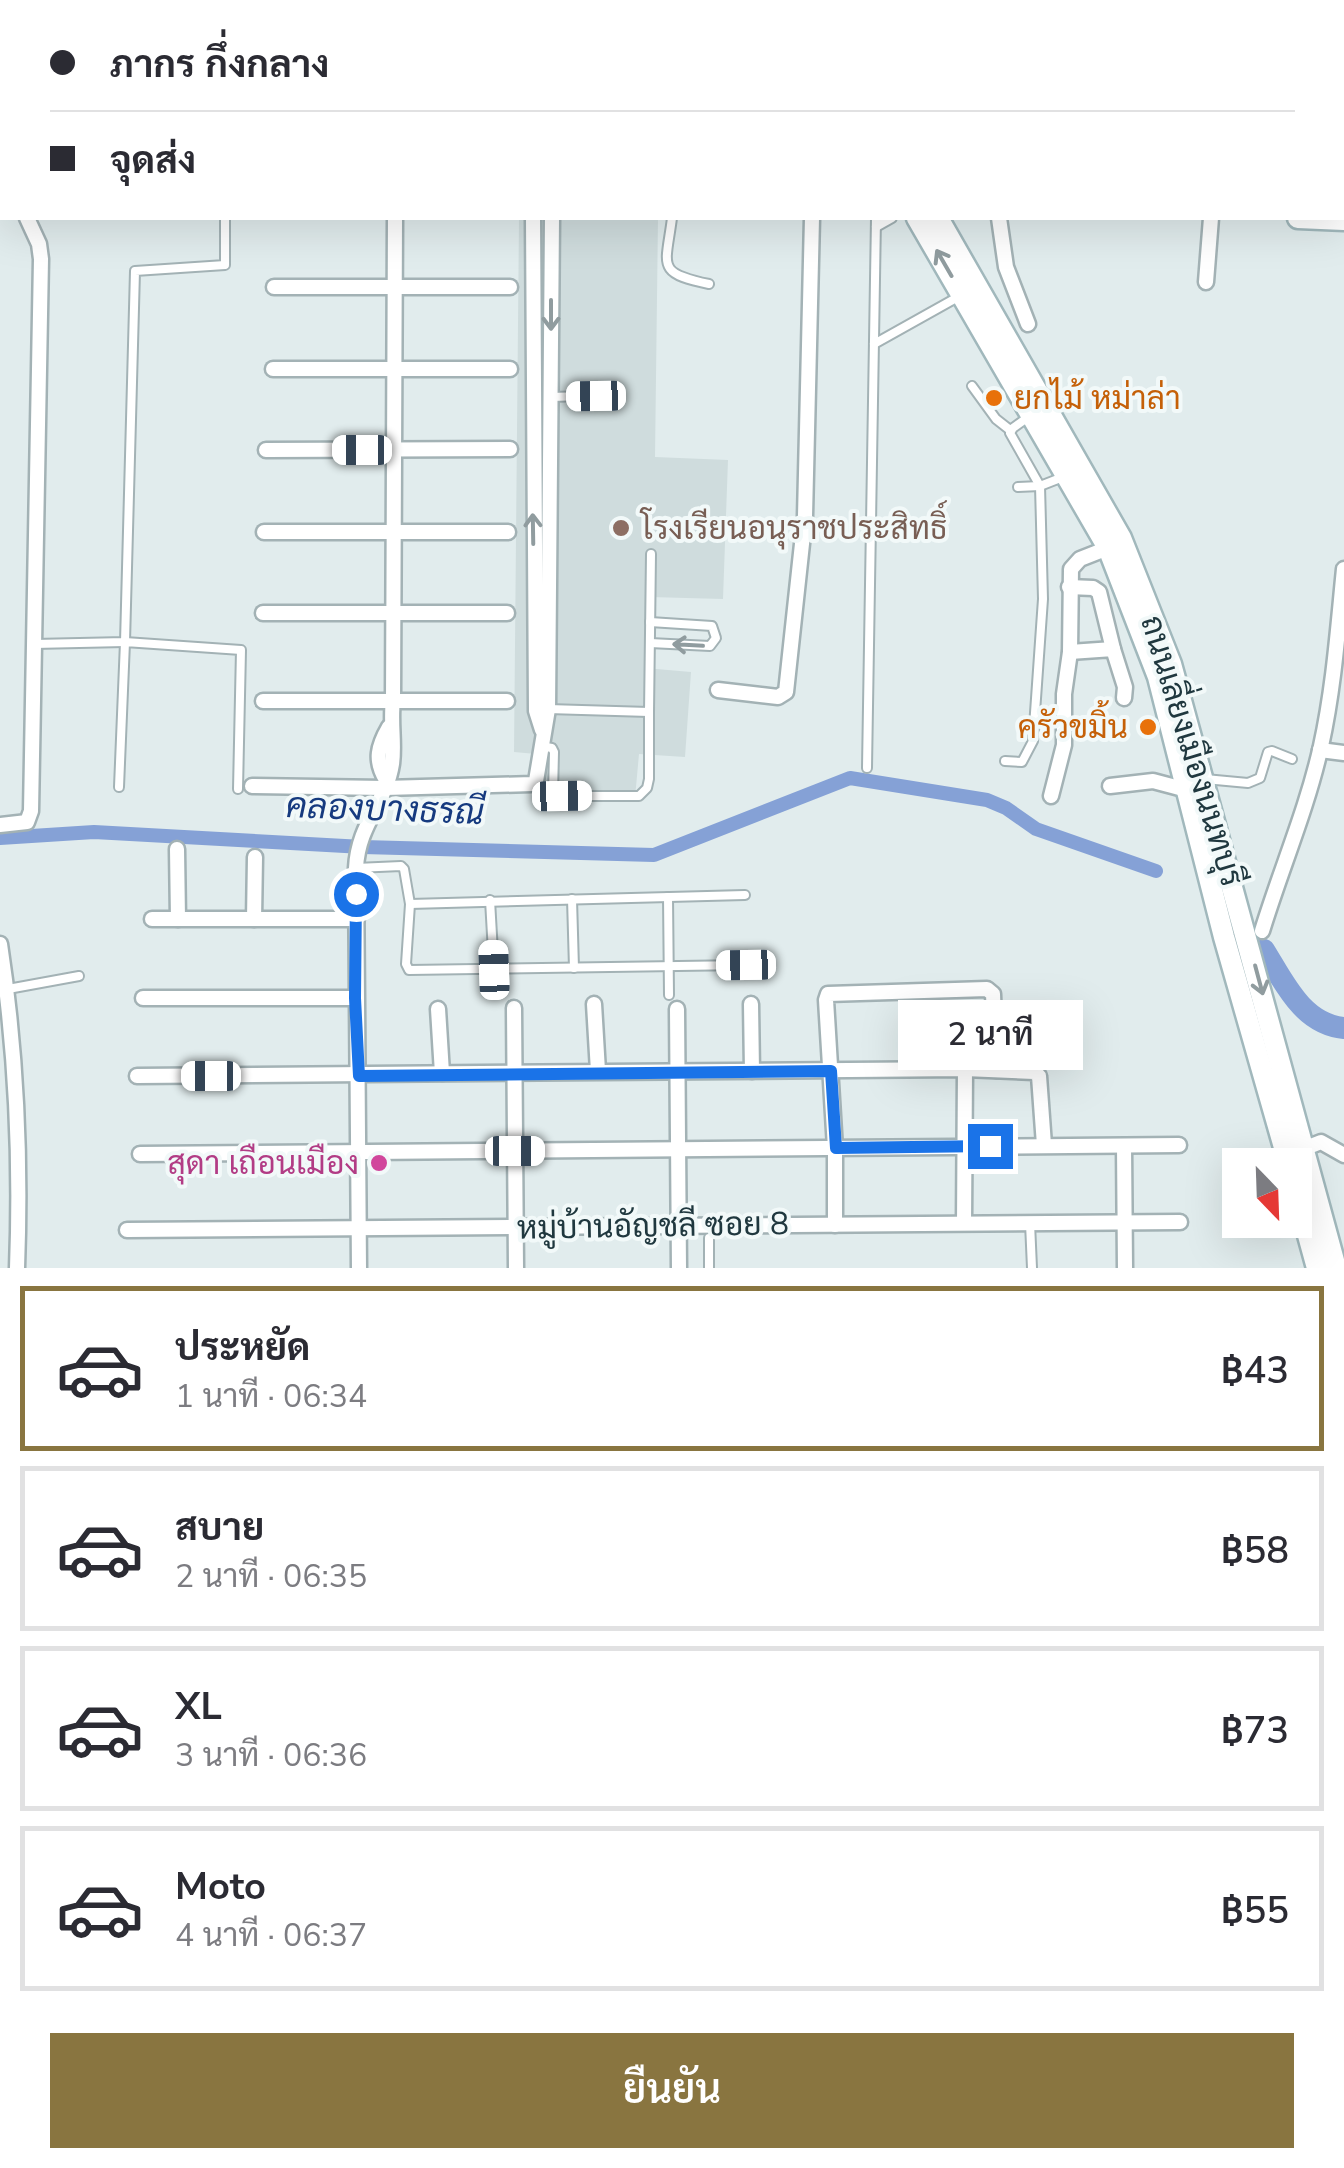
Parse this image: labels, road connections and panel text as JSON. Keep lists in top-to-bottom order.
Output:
{
  "streets": {
    "main road": ["ถนนเลี่ยงเมืองนนทบุรี"],
    "street": ["หมู่บ้านอัญชลี ซอย 8"]
  },
  "water": ["คลองบางธรณี"],
  "places": [
    "ยกไม้ หม่าล่า",
    "โรงเรียนอนุราชประสิทธิ์",
    "ครัวขมิ้น",
    "สุดา เถือนเมือง"
  ],
  "north": "bottom right",
  "page": {
    "banner": ["ภากร กึ่งกลาง", "จุดส่ง"],
    "bubble": "2 นาที",
    "list": [
      {
        "name": "ประหยัด",
        "note": "1 นาที · 06:34",
        "value": "฿43"
      },
      {
        "name": "สบาย",
        "note": "2 นาที · 06:35",
        "value": "฿58"
      },
      {
        "name": "XL",
        "note": "3 นาที · 06:36",
        "value": "฿73"
      },
      {
        "name": "Moto",
        "note": "4 นาที · 06:37",
        "value": "฿55"
      }
    ],
    "buttons": "ยืนยัน"
  }
}
